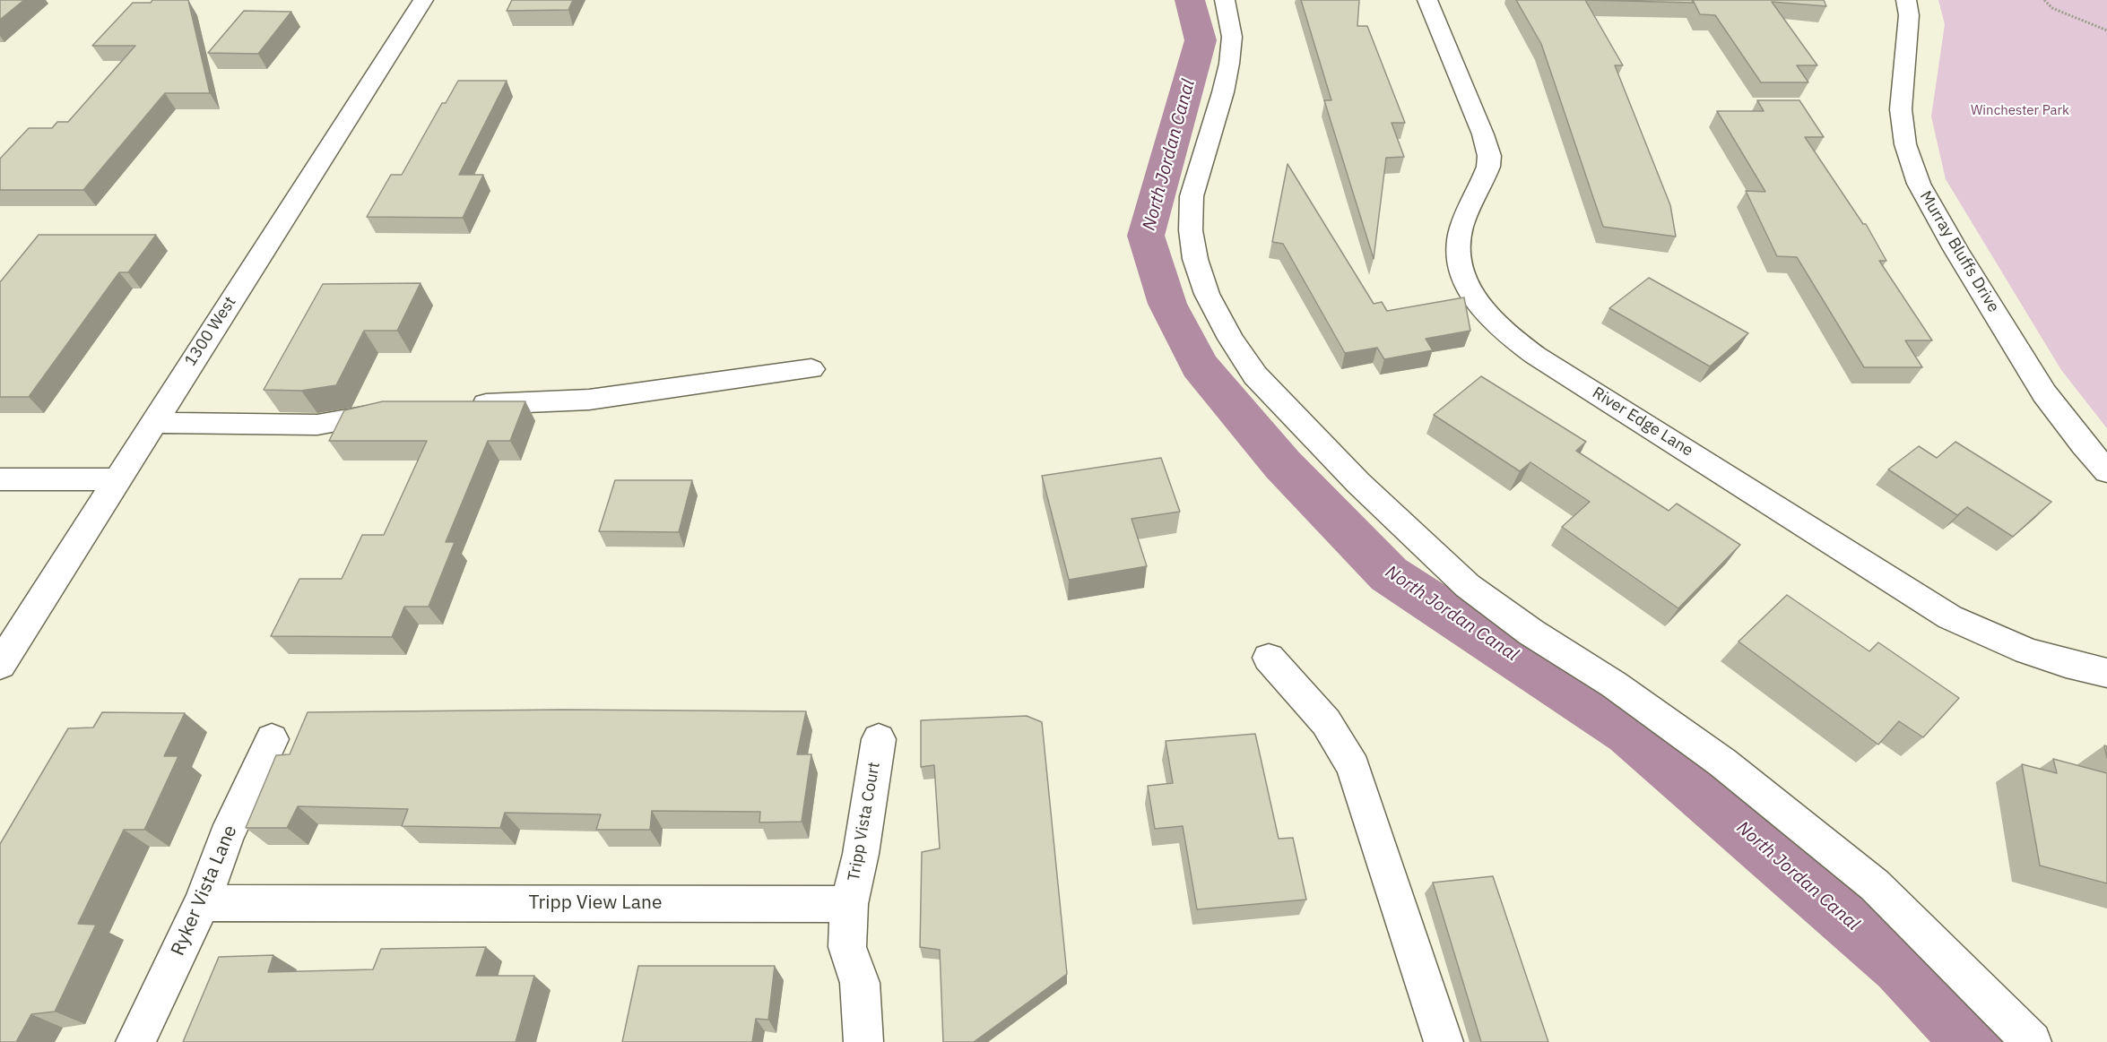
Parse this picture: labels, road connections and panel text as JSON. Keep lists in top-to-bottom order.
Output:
{
  "streets": {
    "street": [
      "Murray Bluffs Drive",
      "1300 West",
      "River Edge Lane",
      "Tripp Vista Court",
      "Ryker Vista Lane",
      "Tripp View Lane"
    ]
  },
  "crossings": [
    ["Tripp Vista Court", "Tripp View Lane"],
    ["Ryker Vista Lane", "Tripp View Lane"]
  ],
  "water": ["North Jordan Canal"],
  "parks": ["Winchester Park"]
}
